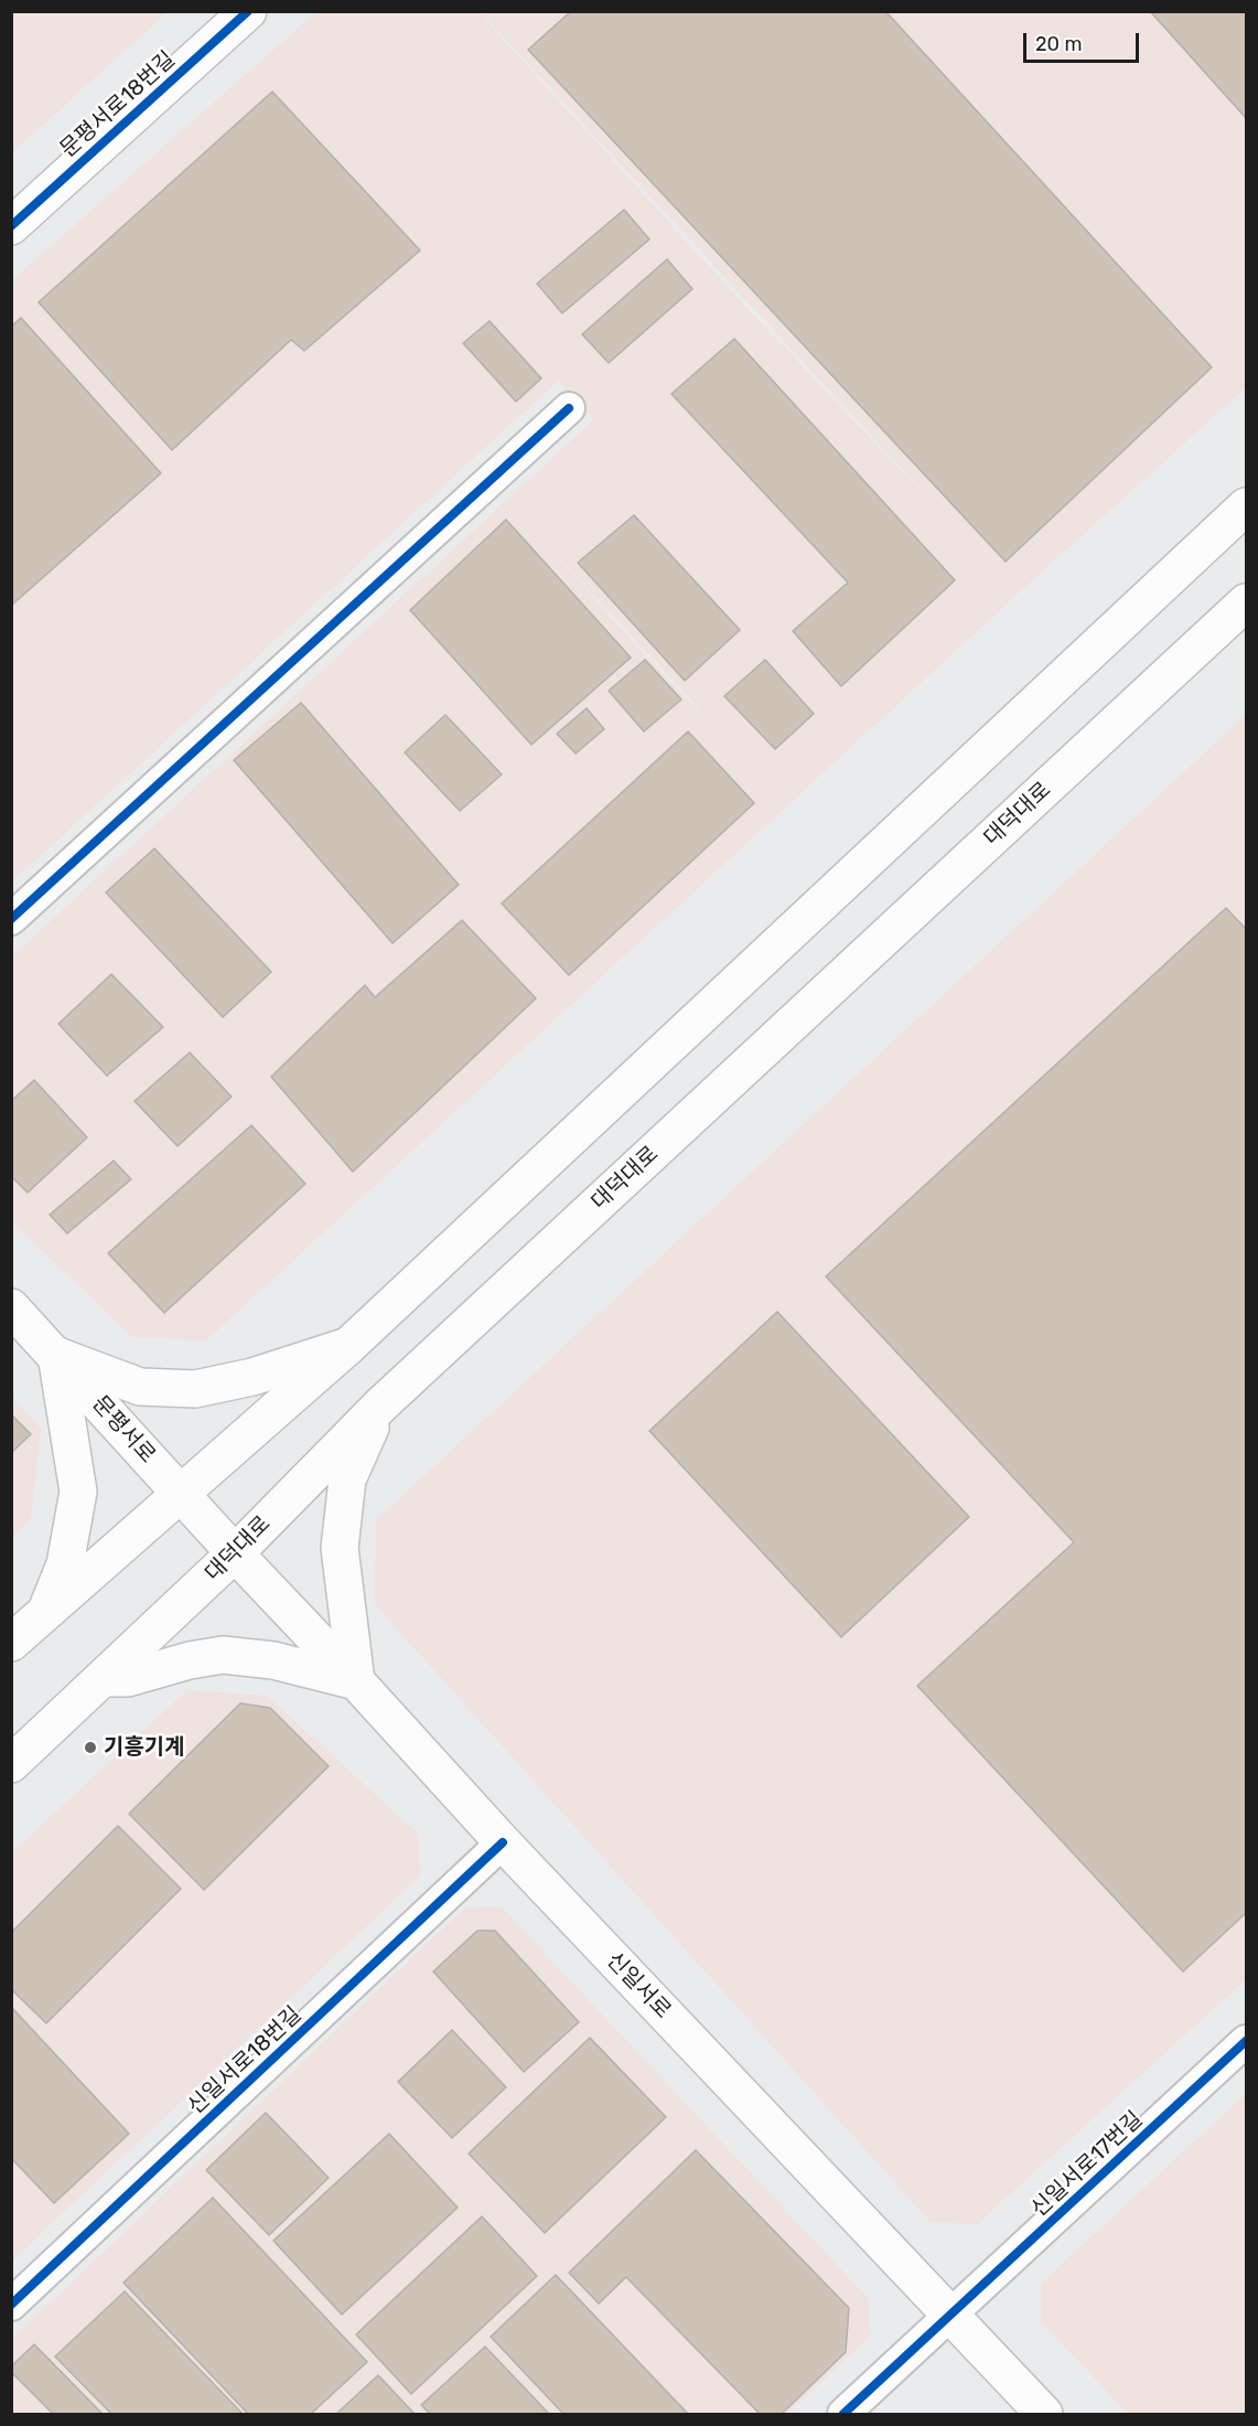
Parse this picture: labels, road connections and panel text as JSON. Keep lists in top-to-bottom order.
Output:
{
  "streets": {
    "main road": [
      "문평서로18번길",
      "대덕대로",
      "문평서로",
      "신일서로"
    ],
    "street": ["신일서로18번길", "신일서로17번길"]
  },
  "crossings": [
    ["대덕대로", "문평서로"],
    ["대덕대로", "신일서로"],
    ["문평서로", "신일서로"],
    ["신일서로", "신일서로18번길"],
    ["신일서로", "신일서로17번길"]
  ],
  "places": ["기흥기계"],
  "scale_bar": "20 m"
}
